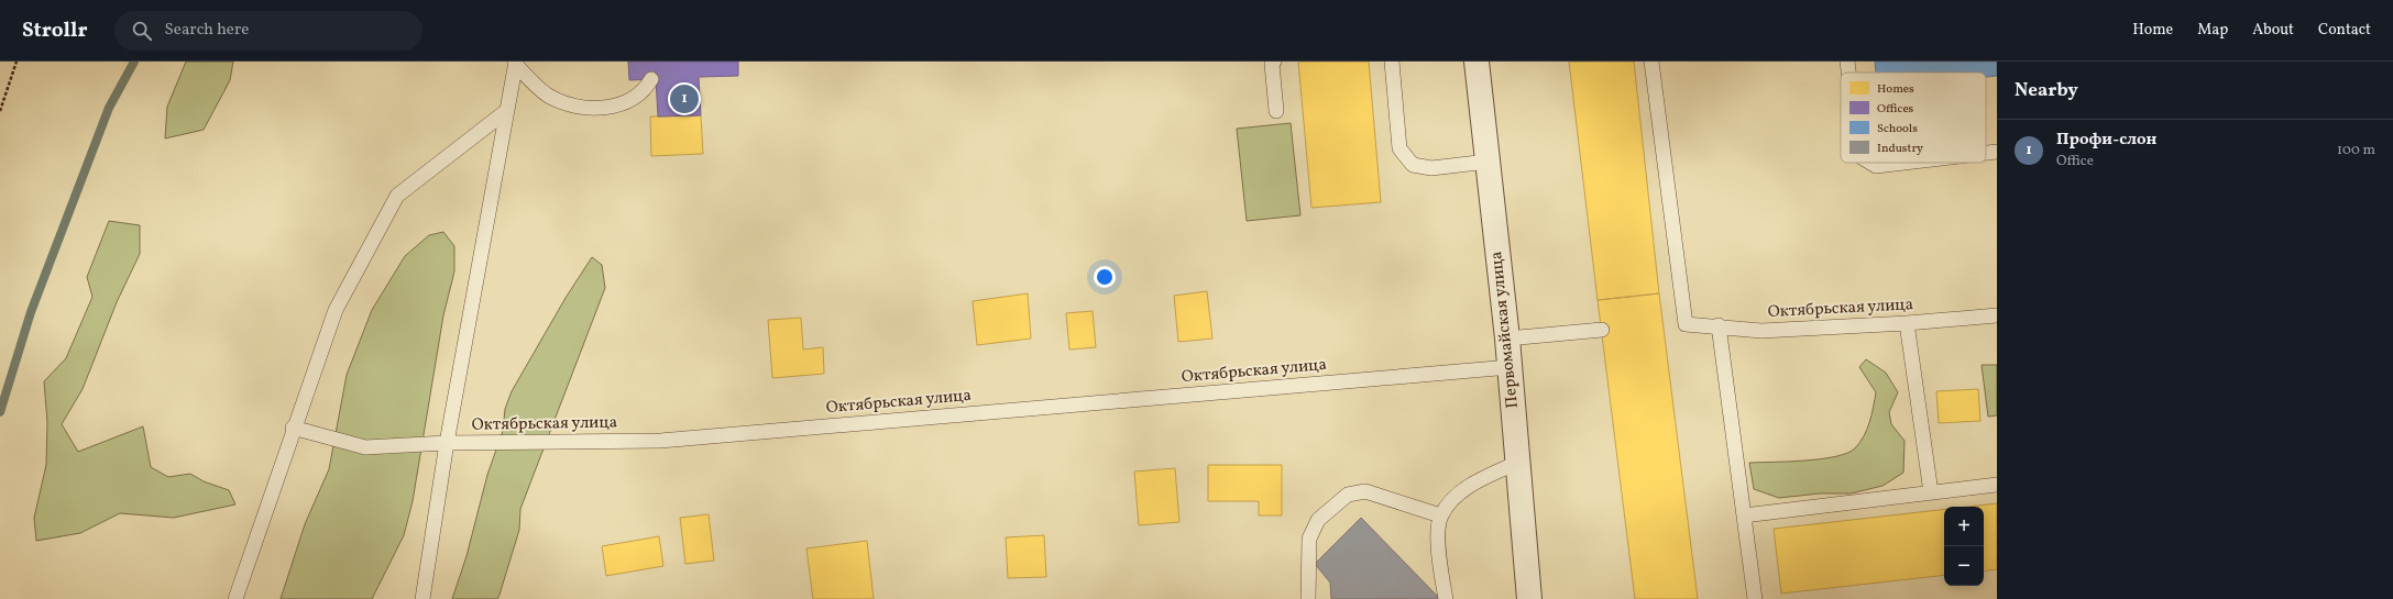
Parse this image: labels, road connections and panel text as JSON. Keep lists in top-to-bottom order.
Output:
{
  "streets": {
    "street": ["Первомайская улица"],
    "lane": ["Октябрьская улица"]
  },
  "crossings": [
    ["Октябрьская улица", "Первомайская улица"]
  ],
  "legend": [
    "Homes",
    "Offices",
    "Schools",
    "Industry"
  ],
  "page": {
    "header": "Strollr",
    "search": "Search here",
    "nav": [
      "Home",
      "Map",
      "About",
      "Contact"
    ],
    "heading": "Nearby",
    "pins": "1",
    "list": [
      {
        "mark": "1",
        "name": "Профи-слон",
        "note": "Office",
        "value": "100 m"
      }
    ],
    "map_buttons": ["+", "−"]
  }
}
